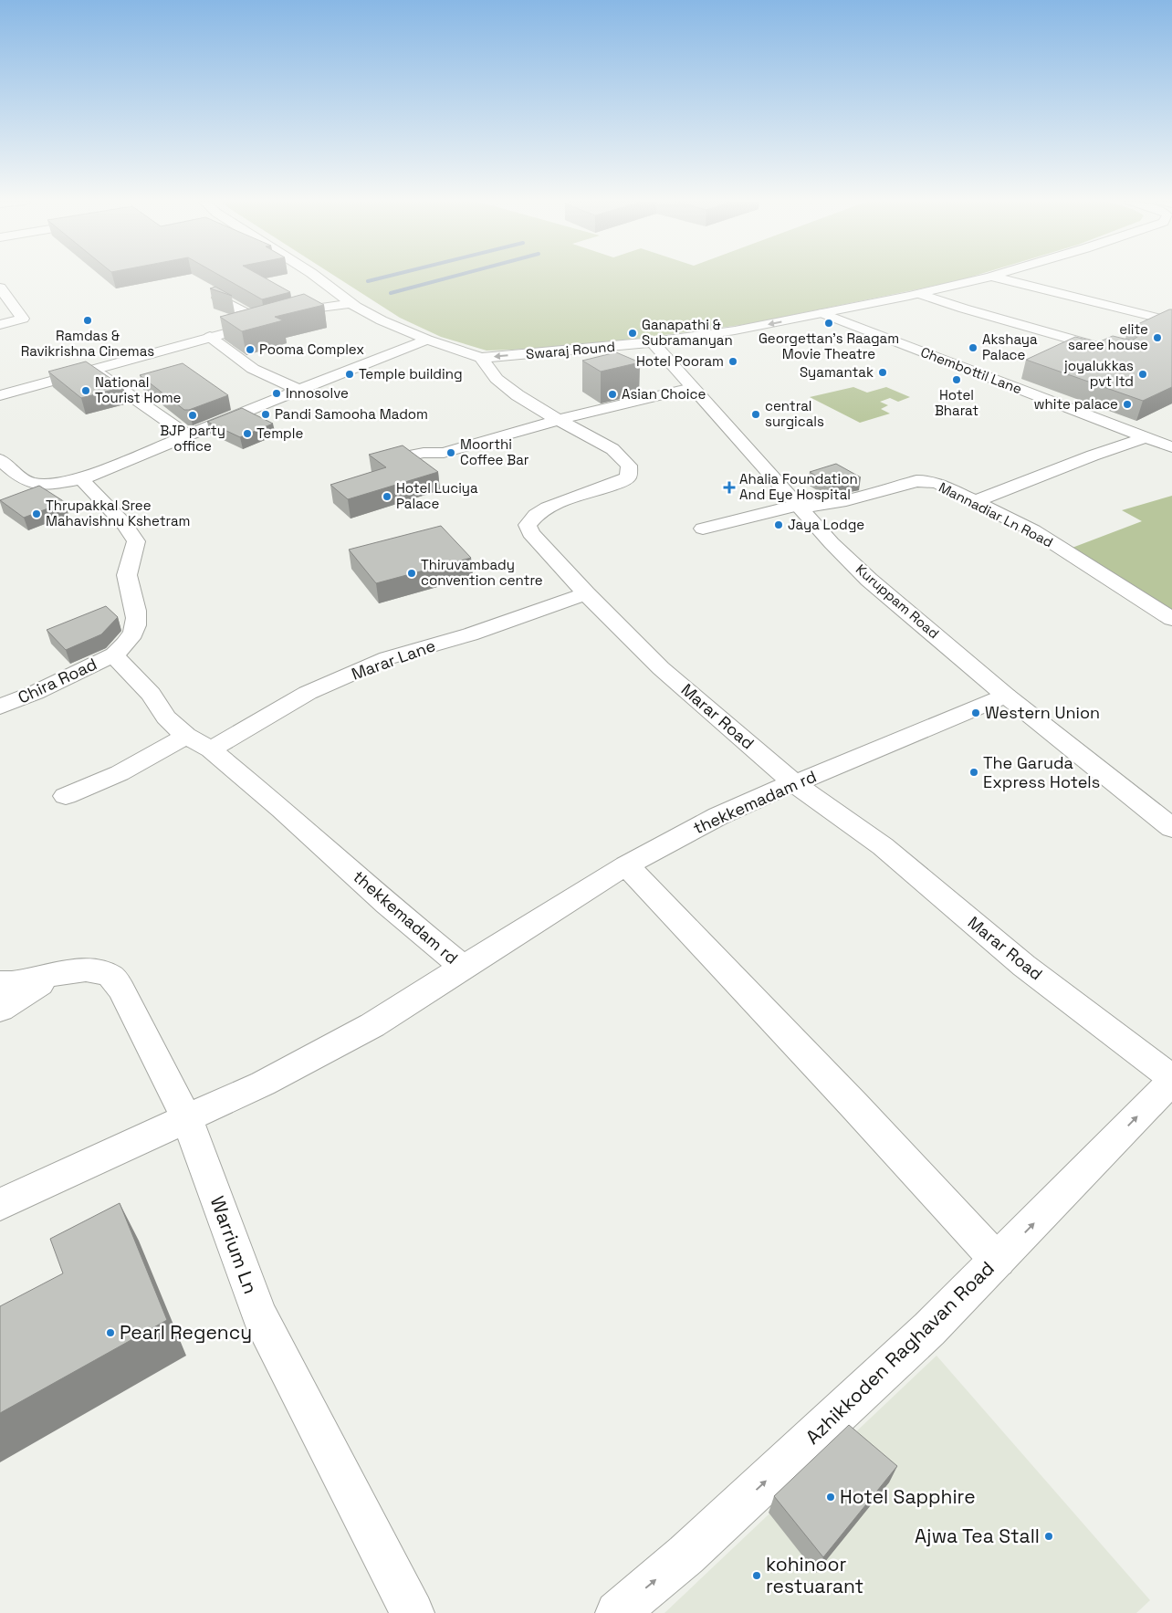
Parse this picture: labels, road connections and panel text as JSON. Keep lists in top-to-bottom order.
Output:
{
  "streets": {
    "street": [
      "Swaraj Round",
      "Chembottil Lane",
      "Mannadiar Ln Road",
      "Kuruppam Road",
      "Marar Lane",
      "Chira Road",
      "Marar Road",
      "thekkemadam rd",
      "Warrium Ln",
      "Azhikkoden Raghavan Road"
    ]
  },
  "crossings": [
    ["Swaraj Round", "Chembottil Lane"],
    ["Swaraj Round", "Kuruppam Road"],
    ["Swaraj Round", "Marar Road"],
    ["Mannadiar Ln Road", "Kuruppam Road"],
    ["Kuruppam Road", "thekkemadam rd"],
    ["Marar Lane", "Marar Road"],
    ["Marar Lane", "thekkemadam rd"],
    ["Chira Road", "thekkemadam rd"],
    ["Marar Road", "thekkemadam rd"],
    ["Marar Road", "Azhikkoden Raghavan Road"]
  ],
  "one_way": ["Azhikkoden Raghavan Road"],
  "places": {
    "other": [
      "Ramdas & Ravikrishna Cinemas",
      "Georgettan's Raagam Movie Theatre",
      "Ganapathi & Subramanyan",
      "elite saree house",
      "Akshaya Palace",
      "Pooma Complex",
      "Hotel Pooram",
      "Syamantak",
      "Temple building",
      "joyalukkas pvt ltd",
      "Hotel Bharat",
      "National Tourist Home",
      "Innosolve",
      "Asian Choice",
      "white palace",
      "Pandi Samooha Madom",
      "central surgicals",
      "BJP party office",
      "Temple",
      "Moorthi Coffee Bar",
      "Hotel Luciya Palace",
      "Thrupakkal Sree Mahavishnu Kshetram",
      "Jaya Lodge",
      "Thiruvambady convention centre",
      "Western Union",
      "The Garuda Express Hotels",
      "Pearl Regency",
      "Hotel Sapphire",
      "Ajwa Tea Stall",
      "kohinoor restuarant"
    ],
    "health": ["Ahalia Foundation And Eye Hospital"]
  }
}
